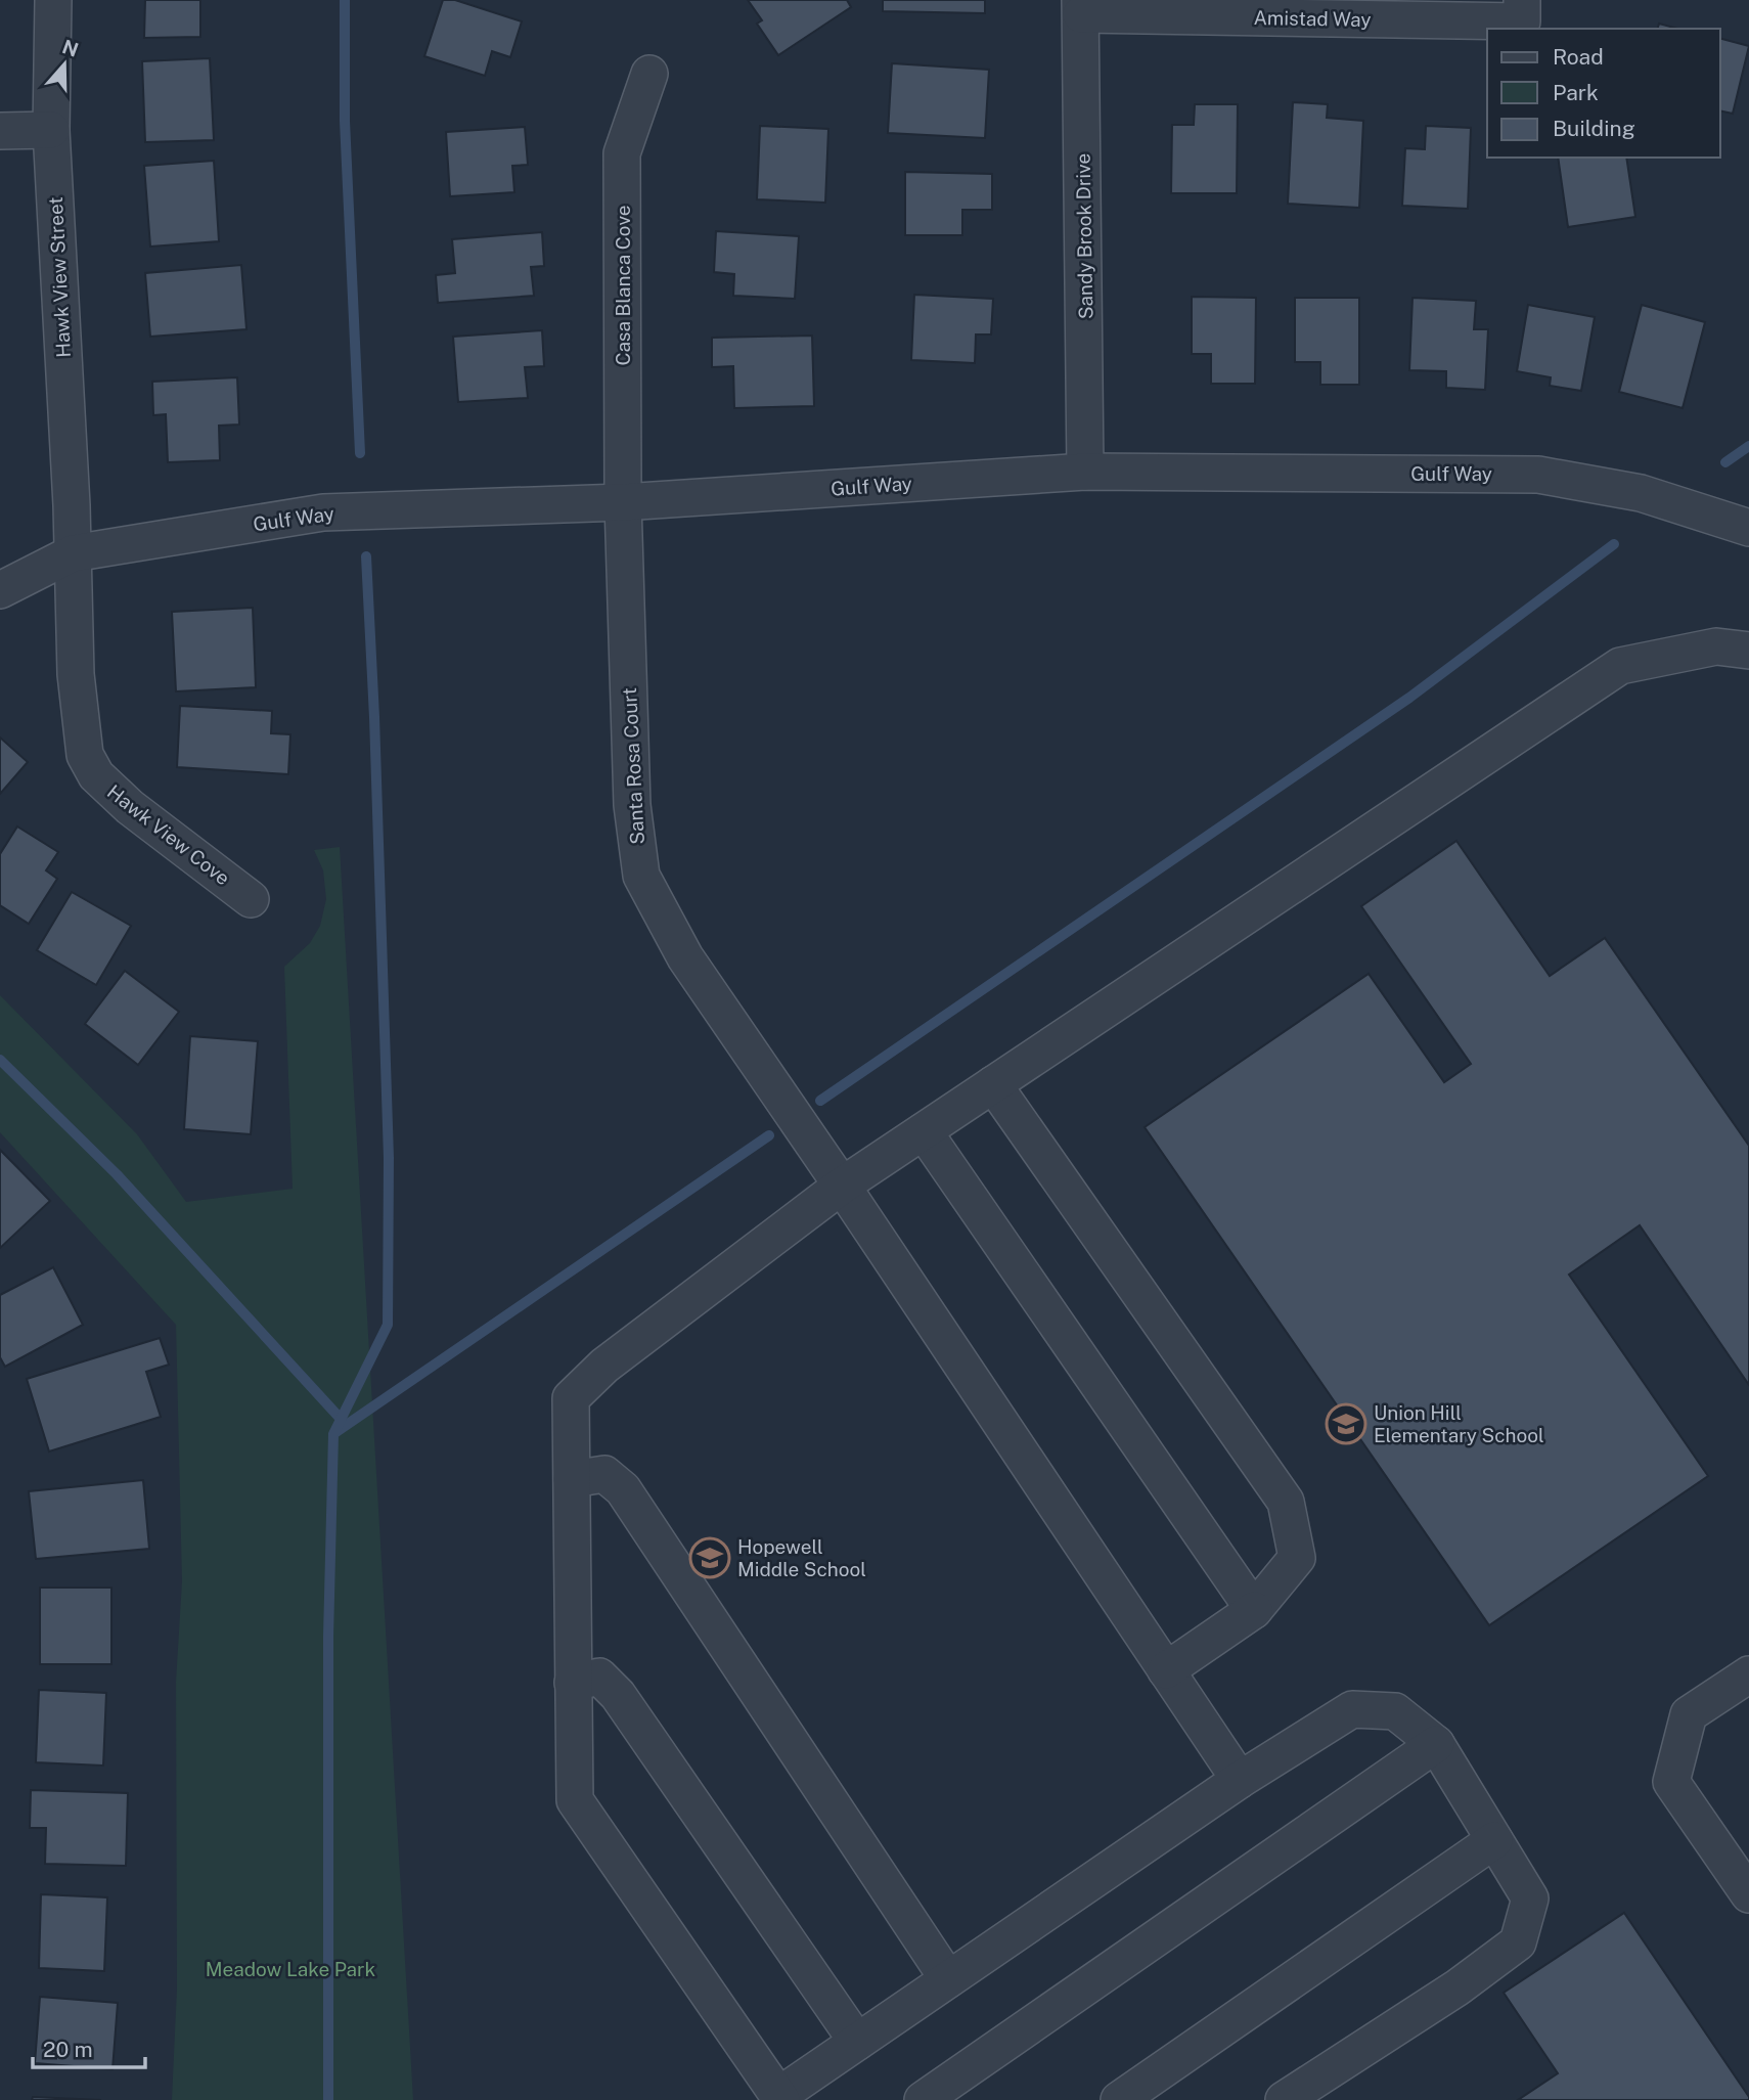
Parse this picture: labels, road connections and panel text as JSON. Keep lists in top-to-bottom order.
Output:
{
  "streets": {
    "street": [
      "Amistad Way",
      "Sandy Brook Drive",
      "Hawk View Street",
      "Casa Blanca Cove",
      "Gulf Way",
      "Santa Rosa Court",
      "Hawk View Cove"
    ]
  },
  "crossings": [
    ["Amistad Way", "Sandy Brook Drive"],
    ["Sandy Brook Drive", "Gulf Way"],
    ["Hawk View Street", "Gulf Way"],
    ["Hawk View Street", "Hawk View Cove"],
    ["Casa Blanca Cove", "Gulf Way"],
    ["Casa Blanca Cove", "Santa Rosa Court"],
    ["Gulf Way", "Santa Rosa Court"],
    ["Gulf Way", "Hawk View Cove"]
  ],
  "parks": ["Meadow Lake Park"],
  "places": {
    "school or university": ["Union Hill Elementary School", "Hopewell Middle School"]
  },
  "legend": ["Road", "Park", "Building"],
  "scale_bar": "20 m",
  "north": "top"
}
